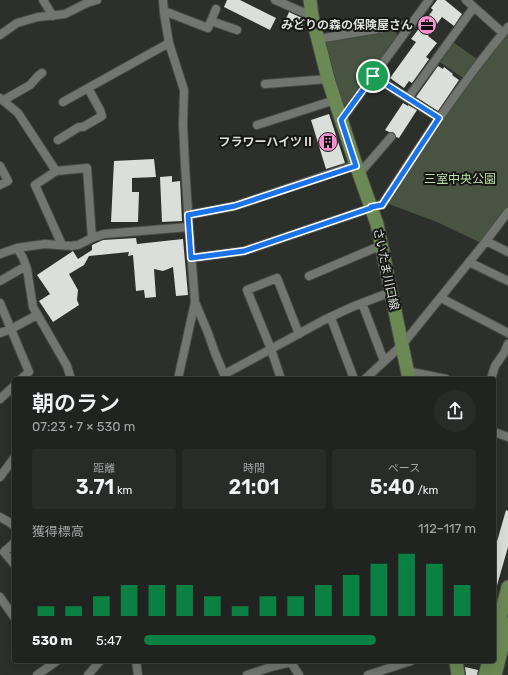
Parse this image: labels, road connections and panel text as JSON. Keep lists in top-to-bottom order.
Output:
{
  "streets": {
    "main road": ["さいたま川口線"]
  },
  "parks": ["三室中央公園"],
  "places": {
    "office": ["みどりの森の保険屋さん"],
    "building": ["フラワーハイツⅡ"]
  },
  "page": {
    "heading": ["朝のラン", "07:23 · 7 × 530 m"],
    "stats": [
      ["距離", "3.71 km"],
      ["時間", "21:01"],
      ["ペース", "5:40 /km"]
    ],
    "chart": ["獲得標高", "112–117 m"],
    "list": [
      {
        "name": "530 m",
        "note": "5:47"
      }
    ]
  }
}
